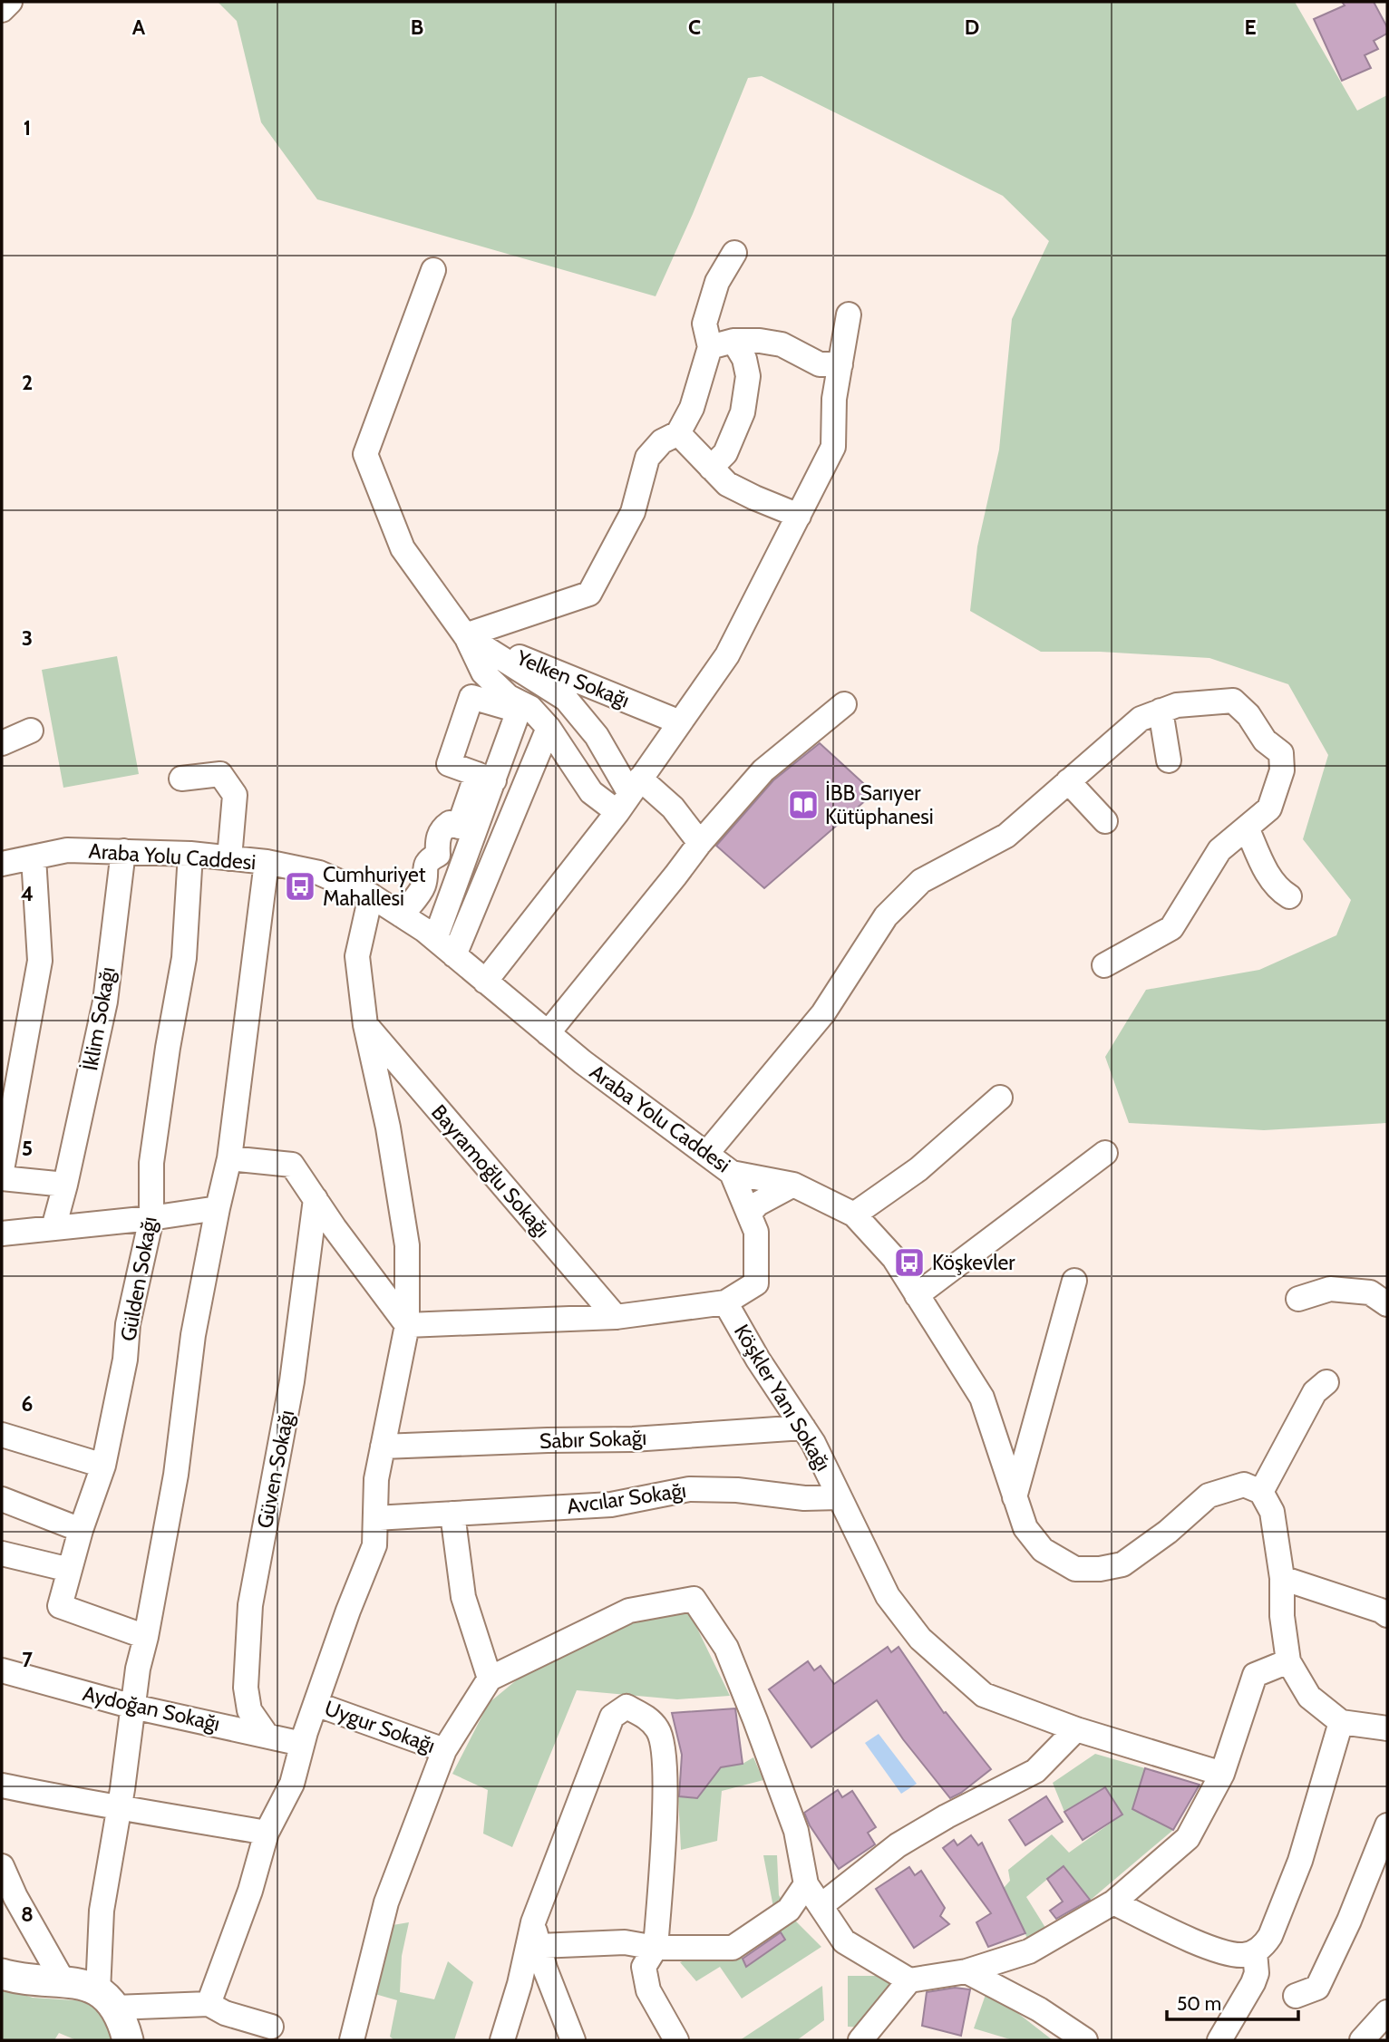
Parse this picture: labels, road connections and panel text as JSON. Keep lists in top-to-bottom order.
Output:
{
  "streets": {
    "street": [
      "Yelken Sokağı",
      "Araba Yolu Caddesi",
      "İklim Sokağı",
      "Bayramoğlu Sokağı",
      "Gülden Sokağı",
      "Köşkler Yanı Sokağı",
      "Sabır Sokağı",
      "Güven Sokağı",
      "Avcılar Sokağı",
      "Aydoğan Sokağı",
      "Uygur Sokağı"
    ]
  },
  "crossings": [
    ["Araba Yolu Caddesi", "İklim Sokağı"],
    ["Araba Yolu Caddesi", "Gülden Sokağı"],
    ["Köşkler Yanı Sokağı", "Sabır Sokağı"],
    ["Köşkler Yanı Sokağı", "Avcılar Sokağı"],
    ["Güven Sokağı", "Aydoğan Sokağı"]
  ],
  "places": {
    "library": ["İBB Sarıyer Kütüphanesi"],
    "bus stop": ["Cumhuriyet Mahallesi", "Köşkevler"]
  },
  "scale_bar": "50 m",
  "grid": {
    "columns": [
      "A",
      "B",
      "C",
      "D",
      "E"
    ],
    "rows": [
      "1",
      "2",
      "3",
      "4",
      "5",
      "6",
      "7",
      "8"
    ]
  }
}
